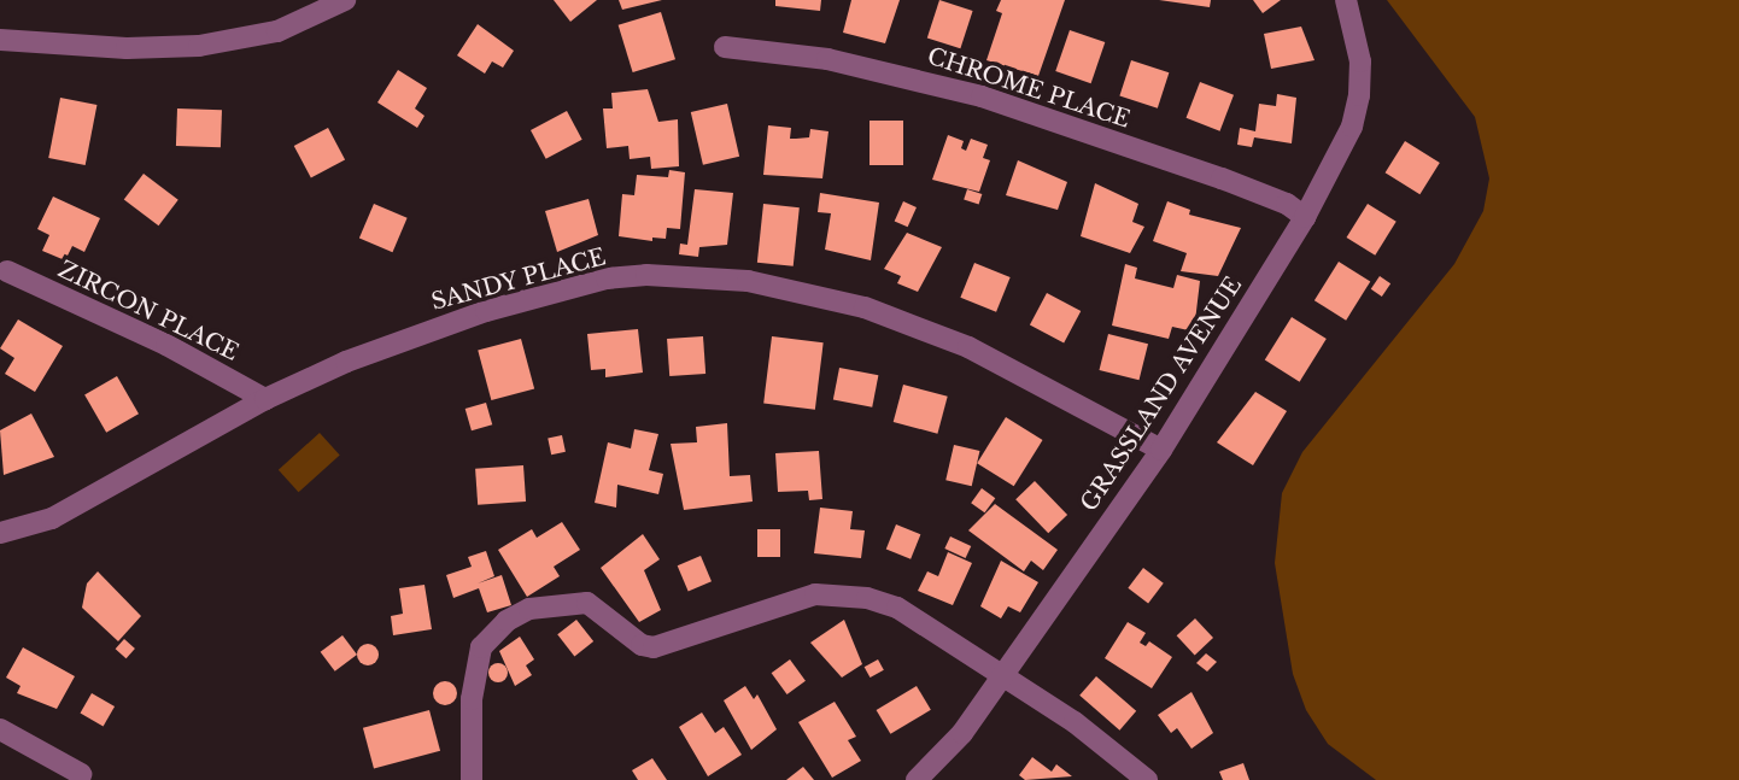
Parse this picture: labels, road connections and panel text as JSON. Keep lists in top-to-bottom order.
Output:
{
  "streets": {
    "street": [
      "CHROME PLACE",
      "SANDY PLACE",
      "ZIRCON PLACE",
      "GRASSLAND AVENUE"
    ]
  },
  "crossings": [
    ["CHROME PLACE", "GRASSLAND AVENUE"],
    ["SANDY PLACE", "ZIRCON PLACE"],
    ["SANDY PLACE", "GRASSLAND AVENUE"]
  ]
}
